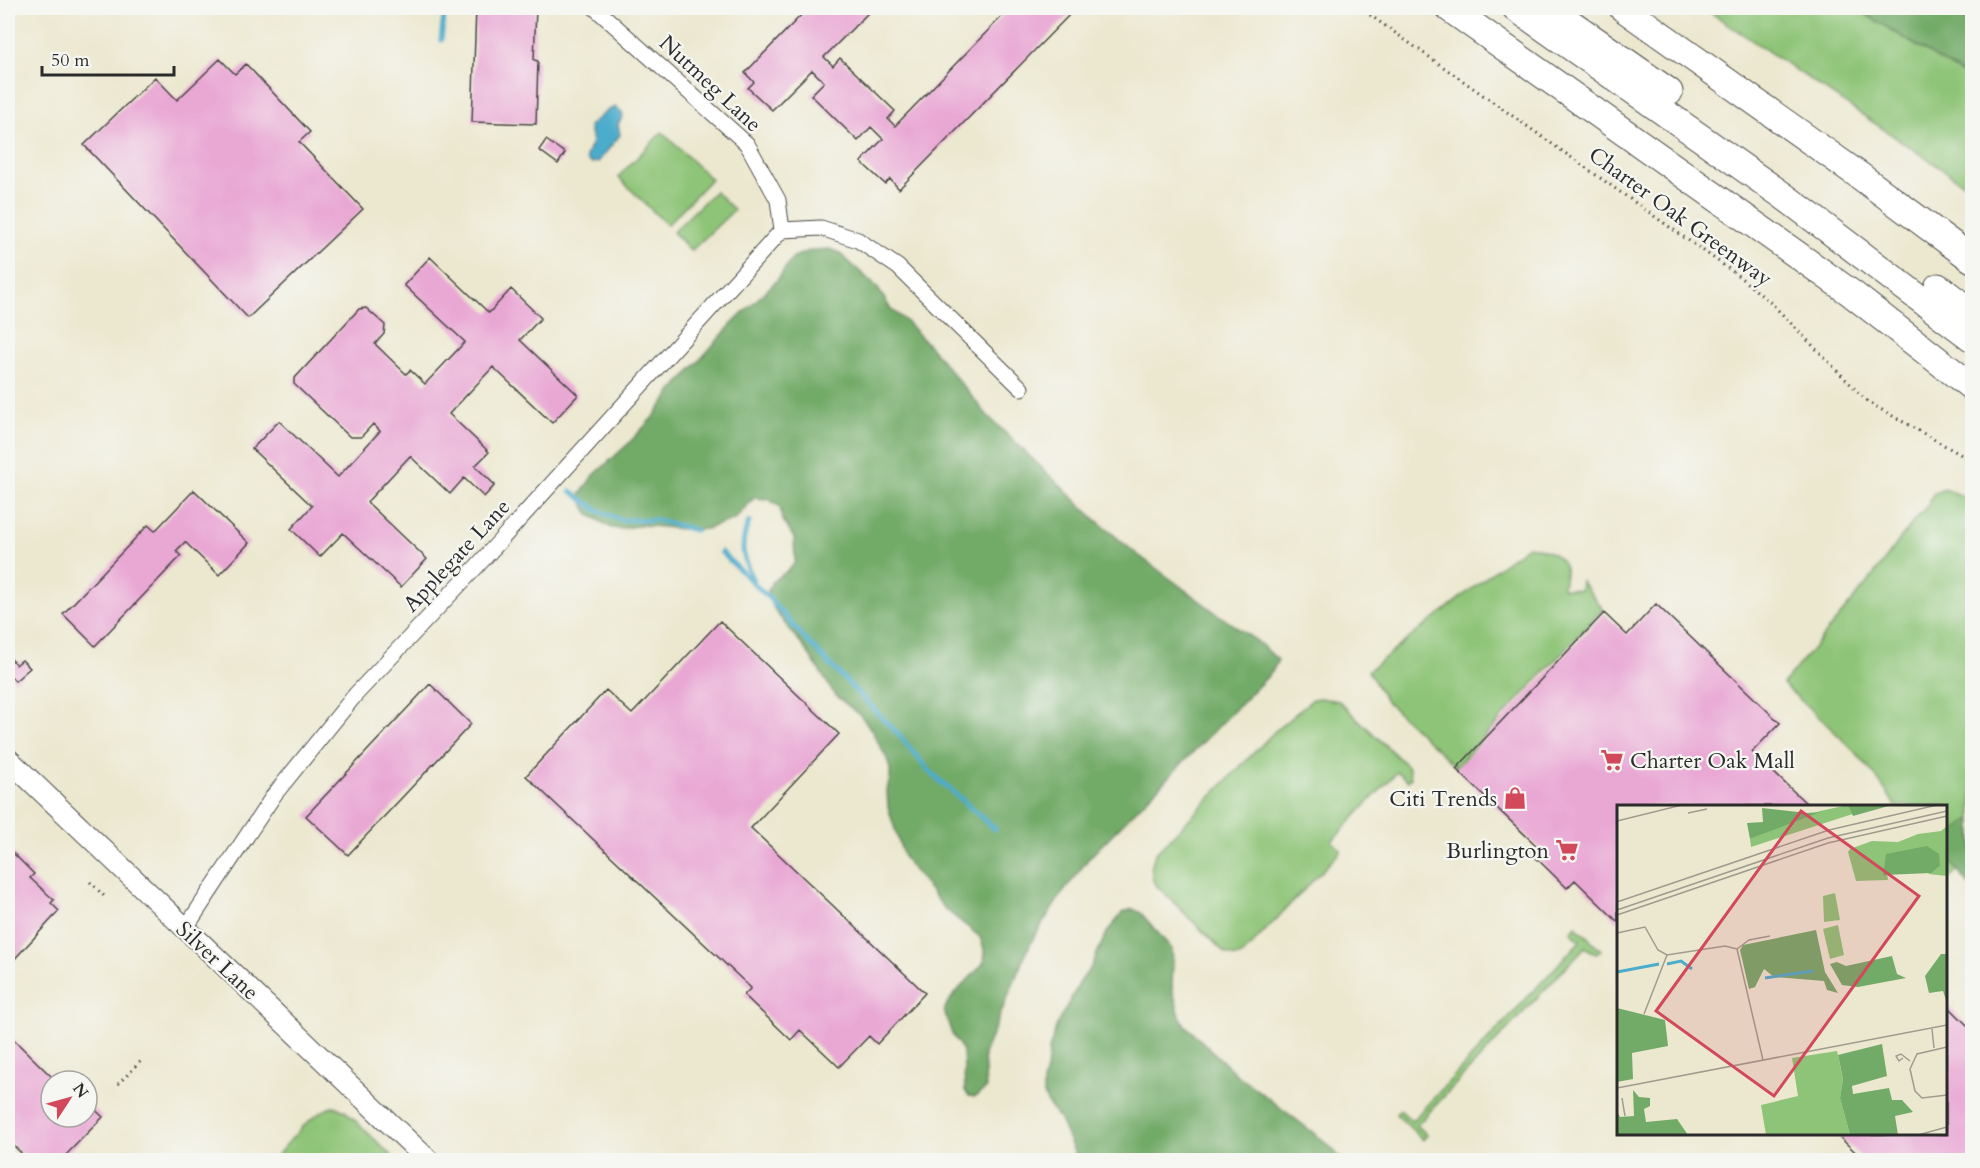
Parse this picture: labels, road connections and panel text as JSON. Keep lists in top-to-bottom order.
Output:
{
  "streets": {
    "main road": ["Silver Lane"],
    "street": ["Nutmeg Lane", "Applegate Lane"],
    "path": ["Charter Oak Greenway"]
  },
  "crossings": [
    ["Nutmeg Lane", "Applegate Lane"],
    ["Applegate Lane", "Silver Lane"]
  ],
  "places": {
    "supermarket": ["Charter Oak Mall", "Burlington"],
    "shop": ["Citi Trends"]
  },
  "scale_bar": "50 m",
  "north": "top right"
}
